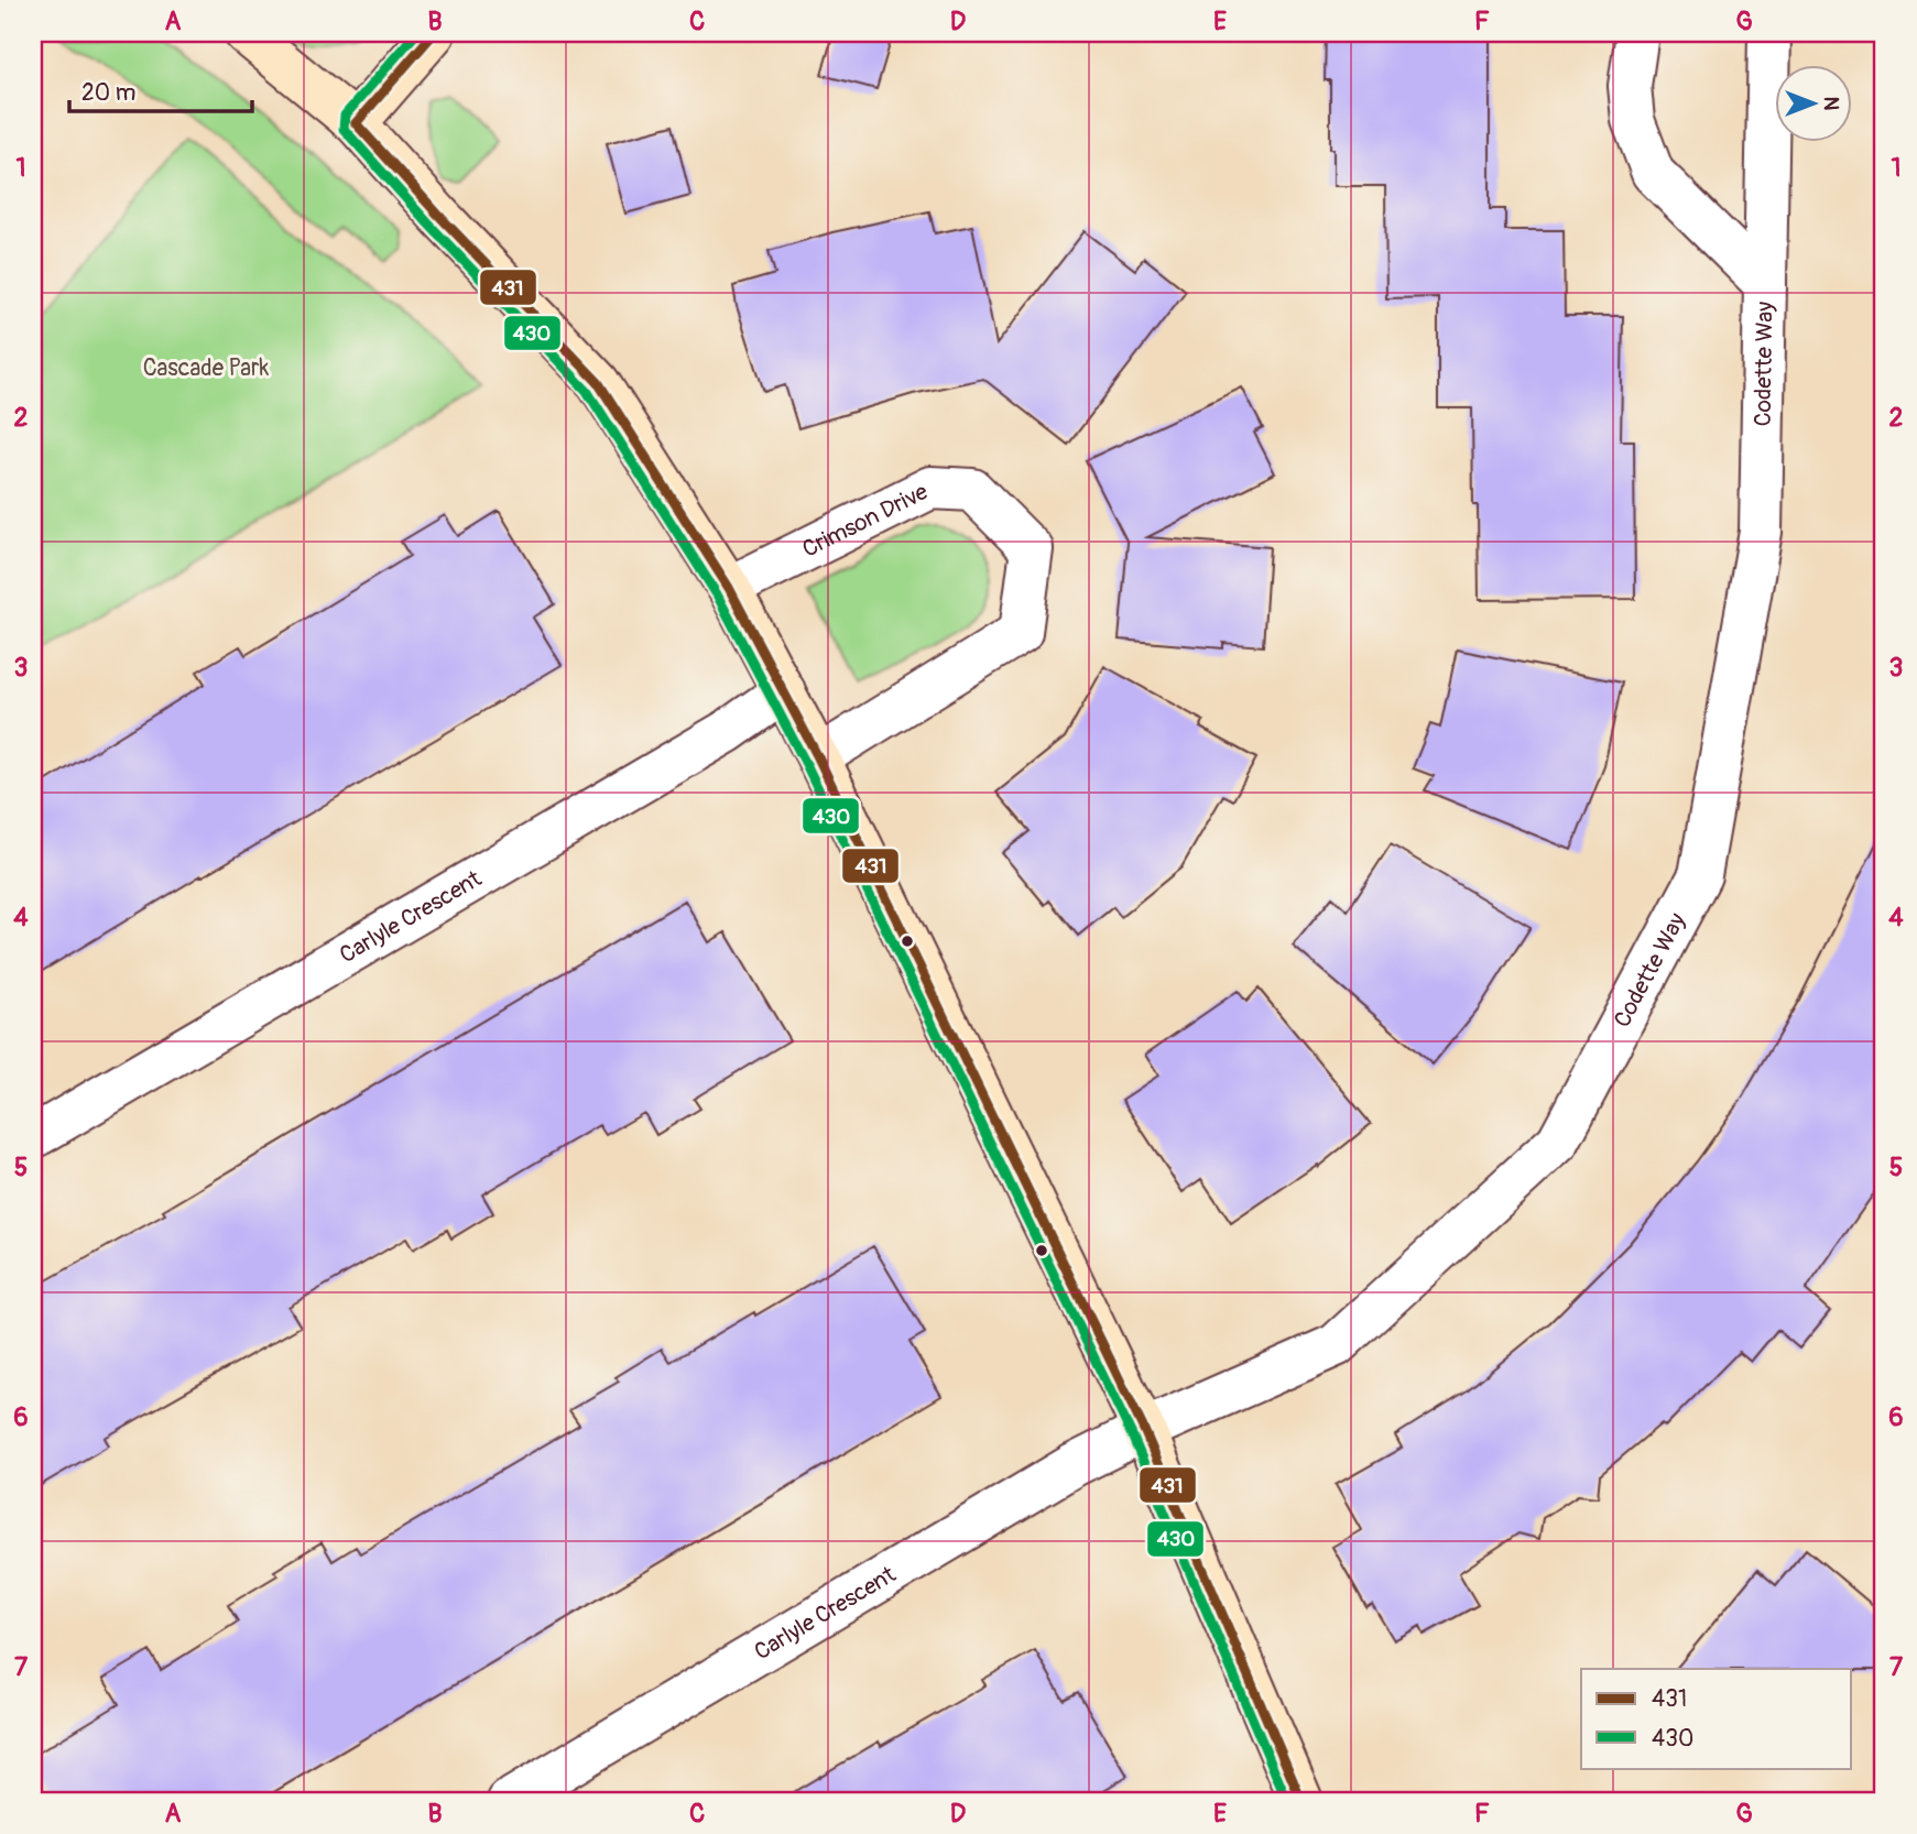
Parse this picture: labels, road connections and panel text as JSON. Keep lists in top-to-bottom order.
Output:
{
  "streets": {
    "street": ["Codette Way", "Crimson Drive", "Carlyle Crescent"]
  },
  "crossings": [
    ["Codette Way", "Carlyle Crescent"]
  ],
  "parks": ["Cascade Park"],
  "lines": ["transit line 431", "transit line 430"],
  "legend": ["431", "430"],
  "scale_bar": "20 m",
  "north": "right",
  "grid": {
    "columns": [
      "A",
      "B",
      "C",
      "D",
      "E",
      "F",
      "G"
    ],
    "rows": [
      "1",
      "2",
      "3",
      "4",
      "5",
      "6",
      "7"
    ]
  }
}
